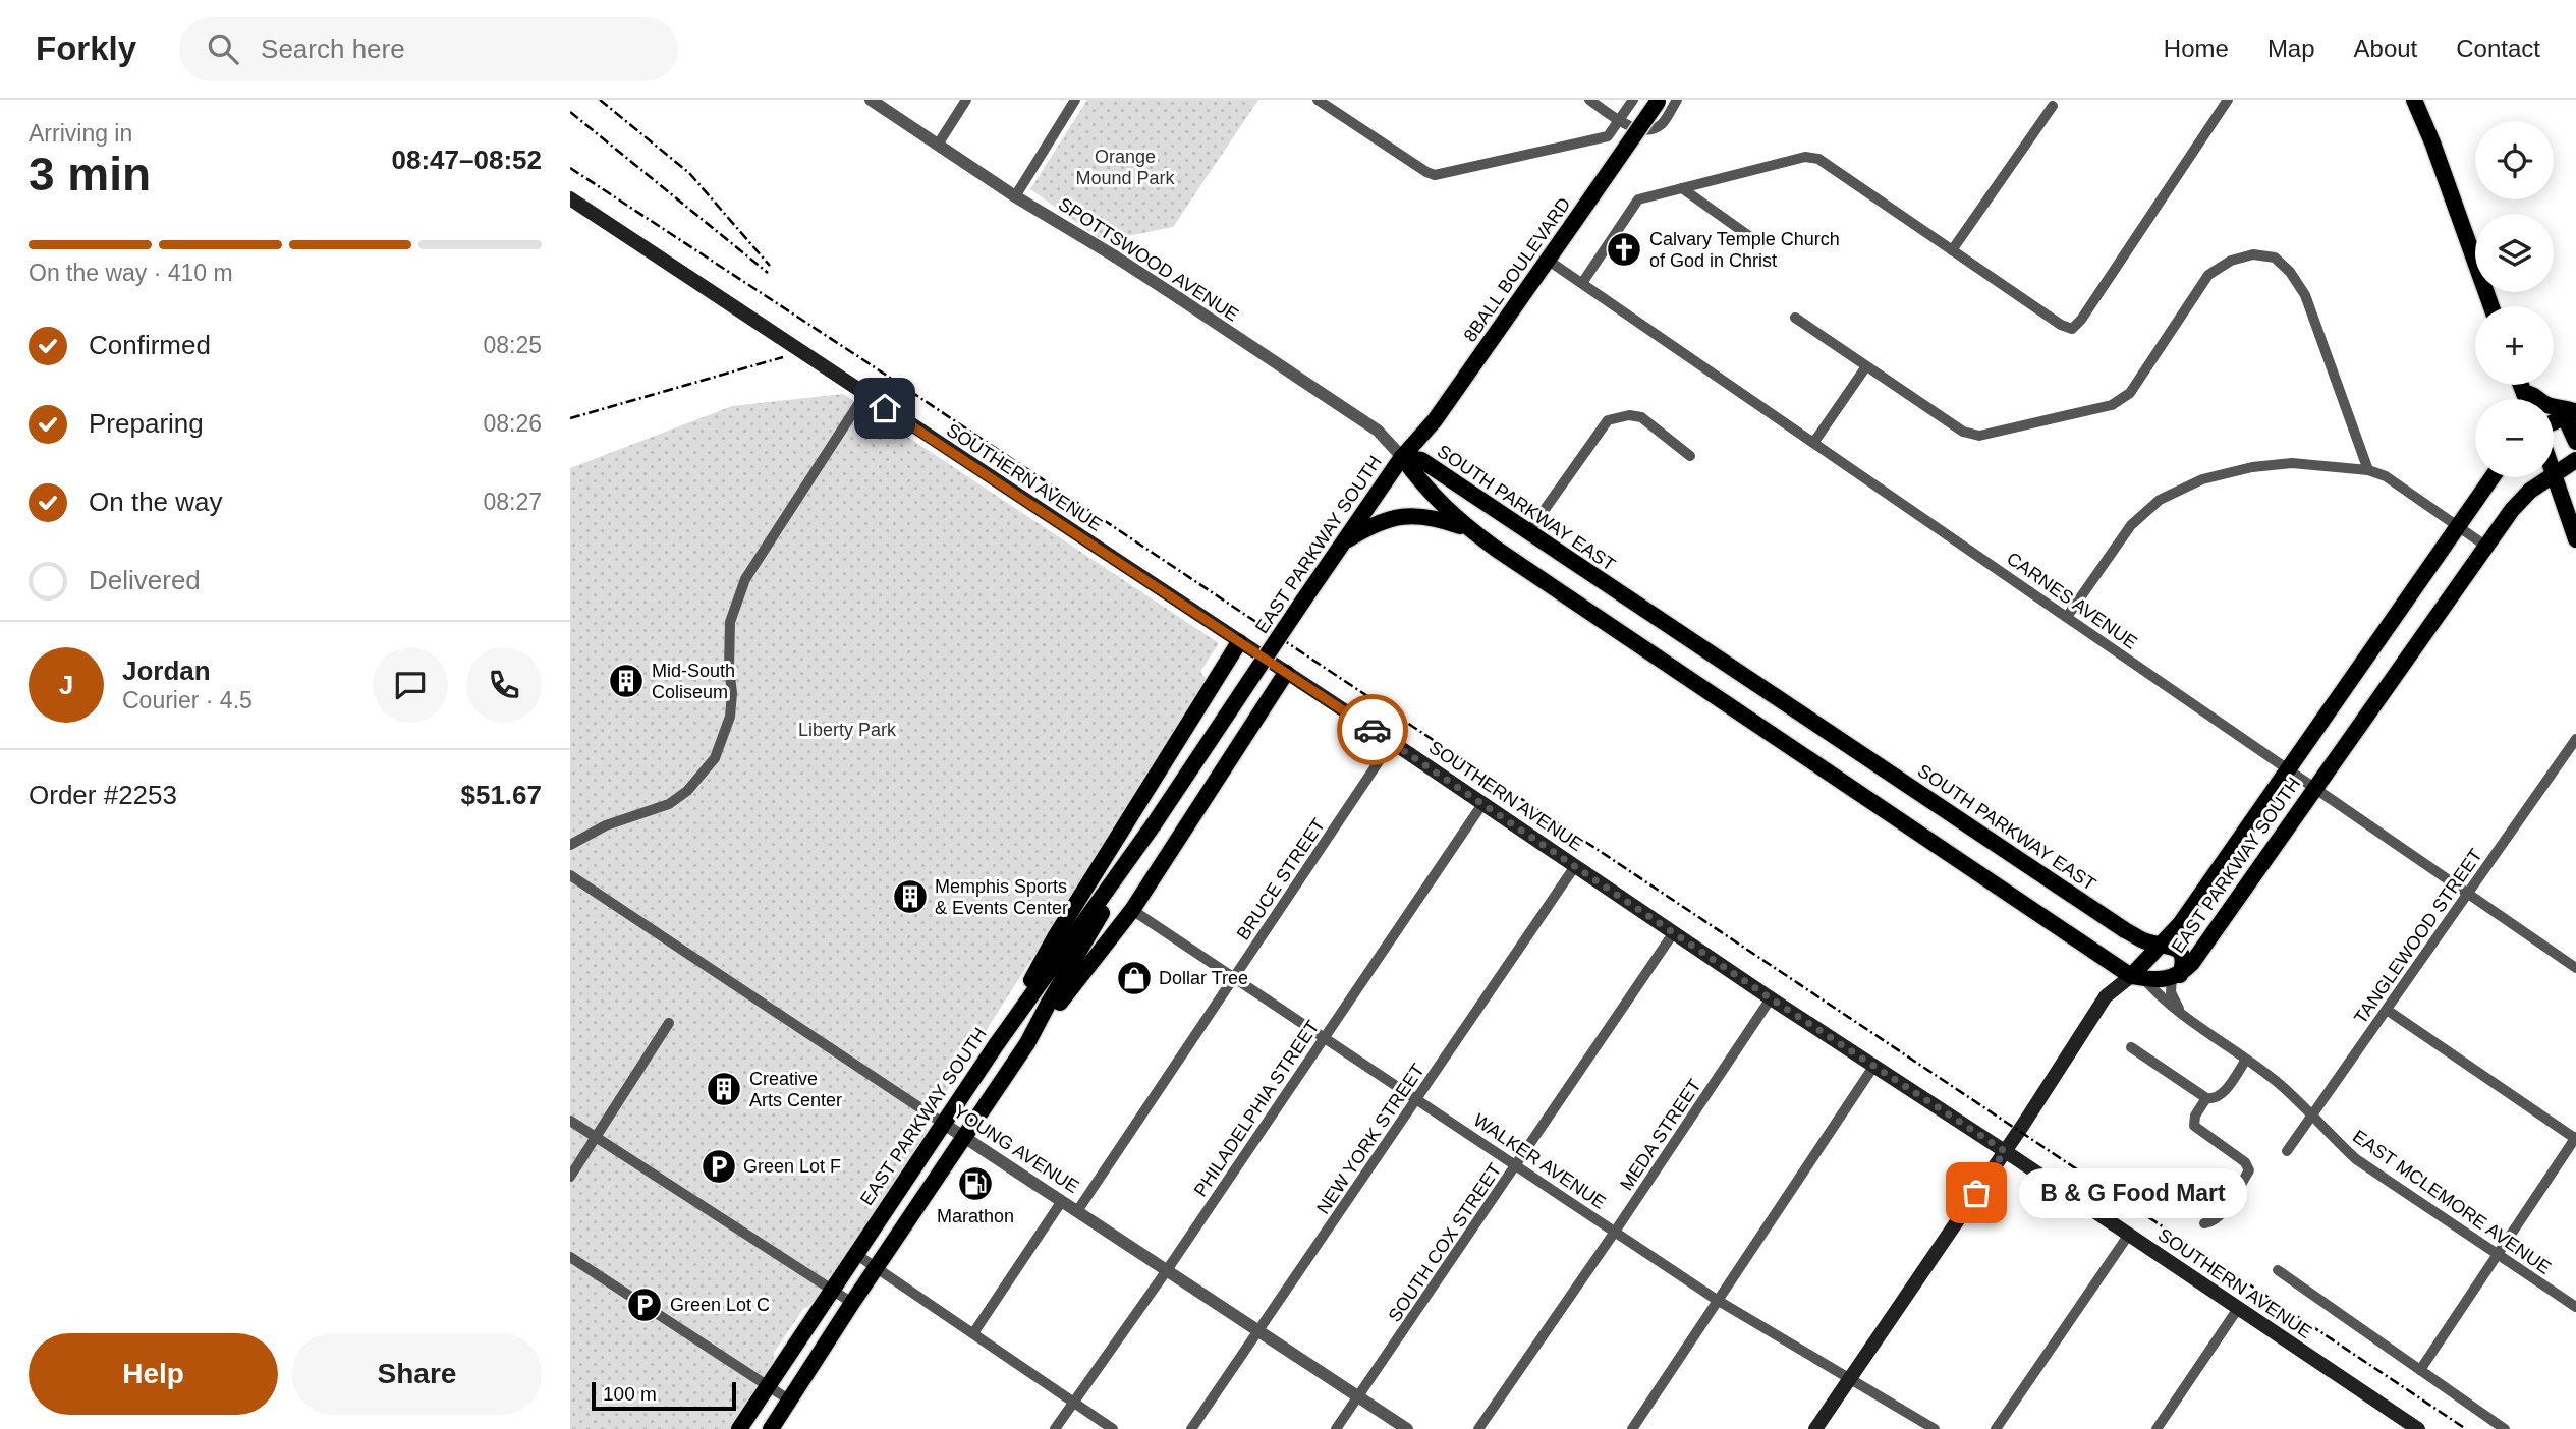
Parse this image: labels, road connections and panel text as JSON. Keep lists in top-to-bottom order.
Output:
{
  "streets": {
    "main road": [
      "8BALL BOULEVARD",
      "SOUTHERN AVENUE",
      "SOUTH PARKWAY EAST",
      "EAST PARKWAY SOUTH"
    ],
    "street": [
      "SPOTTSWOOD AVENUE",
      "CARNES AVENUE",
      "BRUCE STREET",
      "TANGLEWOOD STREET",
      "PHILADELPHIA STREET",
      "MEDA STREET",
      "NEW YORK STREET",
      "YOUNG AVENUE",
      "WALKER AVENUE",
      "EAST MCLEMORE AVENUE",
      "SOUTH COX STREET"
    ]
  },
  "crossings": [
    ["SPOTTSWOOD AVENUE", "8BALL BOULEVARD"],
    ["SPOTTSWOOD AVENUE", "SOUTH PARKWAY EAST"],
    ["SPOTTSWOOD AVENUE", "EAST PARKWAY SOUTH"],
    ["8BALL BOULEVARD", "SOUTH PARKWAY EAST"],
    ["8BALL BOULEVARD", "EAST PARKWAY SOUTH"],
    ["8BALL BOULEVARD", "CARNES AVENUE"],
    ["SOUTHERN AVENUE", "BRUCE STREET"],
    ["SOUTHERN AVENUE", "PHILADELPHIA STREET"],
    ["SOUTHERN AVENUE", "MEDA STREET"],
    ["SOUTHERN AVENUE", "NEW YORK STREET"],
    ["SOUTHERN AVENUE", "SOUTH COX STREET"],
    ["SOUTH PARKWAY EAST", "EAST PARKWAY SOUTH"],
    ["SOUTH PARKWAY EAST", "EAST MCLEMORE AVENUE"],
    ["EAST PARKWAY SOUTH", "CARNES AVENUE"],
    ["EAST PARKWAY SOUTH", "YOUNG AVENUE"],
    ["EAST PARKWAY SOUTH", "EAST MCLEMORE AVENUE"],
    ["CARNES AVENUE", "TANGLEWOOD STREET"],
    ["BRUCE STREET", "YOUNG AVENUE"],
    ["BRUCE STREET", "WALKER AVENUE"],
    ["TANGLEWOOD STREET", "EAST MCLEMORE AVENUE"],
    ["PHILADELPHIA STREET", "YOUNG AVENUE"],
    ["PHILADELPHIA STREET", "WALKER AVENUE"],
    ["MEDA STREET", "WALKER AVENUE"],
    ["NEW YORK STREET", "YOUNG AVENUE"],
    ["NEW YORK STREET", "WALKER AVENUE"],
    ["YOUNG AVENUE", "SOUTH COX STREET"],
    ["WALKER AVENUE", "SOUTH COX STREET"]
  ],
  "parks": ["Orange Mound Park", "Liberty Park"],
  "places": {
    "church": ["Calvary Temple Church of God in Christ"],
    "building": ["Mid-South Coliseum", "Memphis Sports & Events Center", "Creative Arts Center"],
    "shop": ["Dollar Tree"],
    "parking": ["Green Lot F", "Green Lot C"],
    "fuel station": ["Marathon"],
    "other": ["B & G Food Mart"]
  },
  "scale_bar": "100 m",
  "page": {
    "header": "Forkly",
    "search": "Search here",
    "nav": [
      "Home",
      "Map",
      "About",
      "Contact"
    ],
    "heading": ["3 min", "Arriving in", "08:47–08:52"],
    "panel": [
      "Jordan",
      "Courier · 4.5",
      "Order #2253",
      "$51.67"
    ],
    "map_buttons": ["+", "−"],
    "bar": "On the way · 410 m",
    "list": [
      ["Confirmed", "08:25"],
      ["Preparing", "08:26"],
      ["On the way", "08:27"],
      "Delivered"
    ],
    "round": "J",
    "bubble": "B & G Food Mart",
    "buttons": ["Help", "Share"],
    "scale": "100 m"
  }
}
